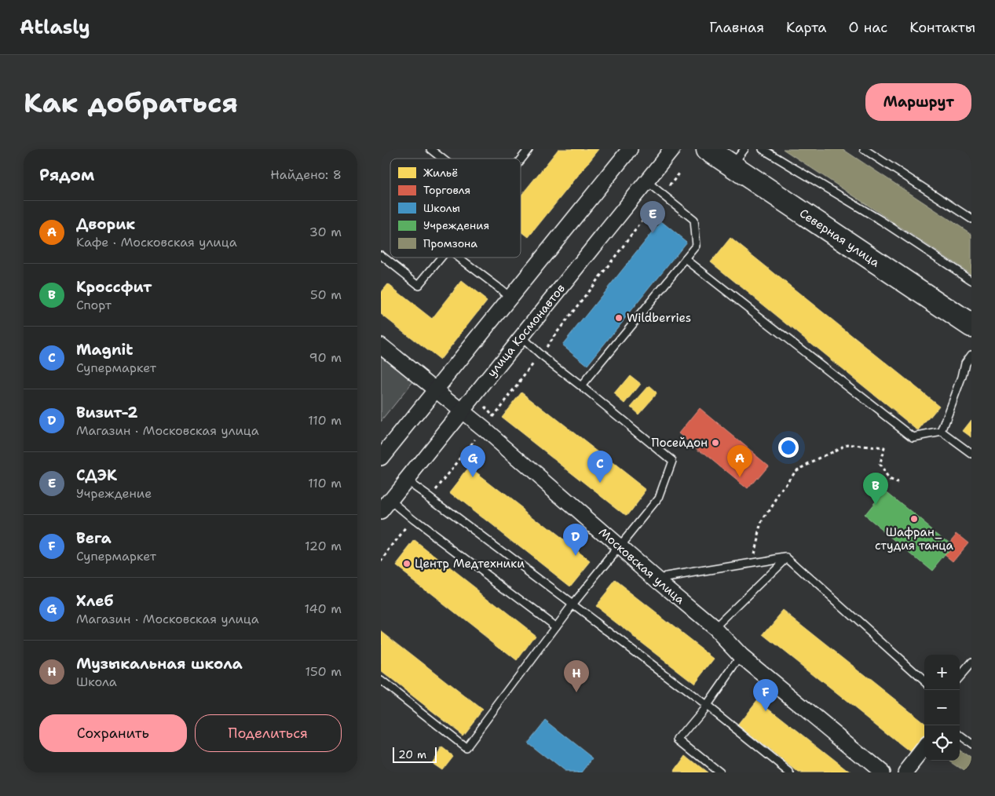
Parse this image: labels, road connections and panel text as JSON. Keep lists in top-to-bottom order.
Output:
{
  "streets": {
    "main road": ["Северная улица"],
    "street": ["улица Космонавтов", "Московская улица"]
  },
  "crossings": [
    ["улица Космонавтов", "Московская улица"]
  ],
  "places": [
    "Wildberries",
    "Посейдон",
    "Шафран_ студия танца",
    "Центр Медтехники"
  ],
  "legend": [
    "Жильё",
    "Торговля",
    "Школы",
    "Учреждения",
    "Промзона"
  ],
  "scale_bar": "20 m",
  "page": {
    "header": "Atlasly",
    "nav": [
      "Главная",
      "Карта",
      "О нас",
      "Контакты"
    ],
    "buttons": [
      "Маршрут",
      ["Сохранить", "Поделиться"]
    ],
    "title": "Как добраться",
    "heading": ["Рядом", "Найдено: 8"],
    "list": [
      {
        "mark": "A",
        "name": "Дворик",
        "note": "Кафе · Московская улица",
        "value": "30 m"
      },
      {
        "mark": "B",
        "name": "Кроссфит",
        "note": "Спорт",
        "value": "50 m"
      },
      {
        "mark": "C",
        "name": "Magnit",
        "note": "Супермаркет",
        "value": "90 m"
      },
      {
        "mark": "D",
        "name": "Визит-2",
        "note": "Магазин · Московская улица",
        "value": "110 m"
      },
      {
        "mark": "E",
        "name": "СДЭК",
        "note": "Учреждение",
        "value": "110 m"
      },
      {
        "mark": "F",
        "name": "Вега",
        "note": "Супермаркет",
        "value": "120 m"
      },
      {
        "mark": "G",
        "name": "Хлеб",
        "note": "Магазин · Московская улица",
        "value": "140 m"
      },
      {
        "mark": "H",
        "name": "Музыкальная школа",
        "note": "Школа",
        "value": "150 m"
      }
    ],
    "pins": [
      "E",
      "A",
      "G",
      "C",
      "B",
      "D",
      "H",
      "F"
    ],
    "map_buttons": ["+", "−"],
    "scale": "20 m"
  }
}
